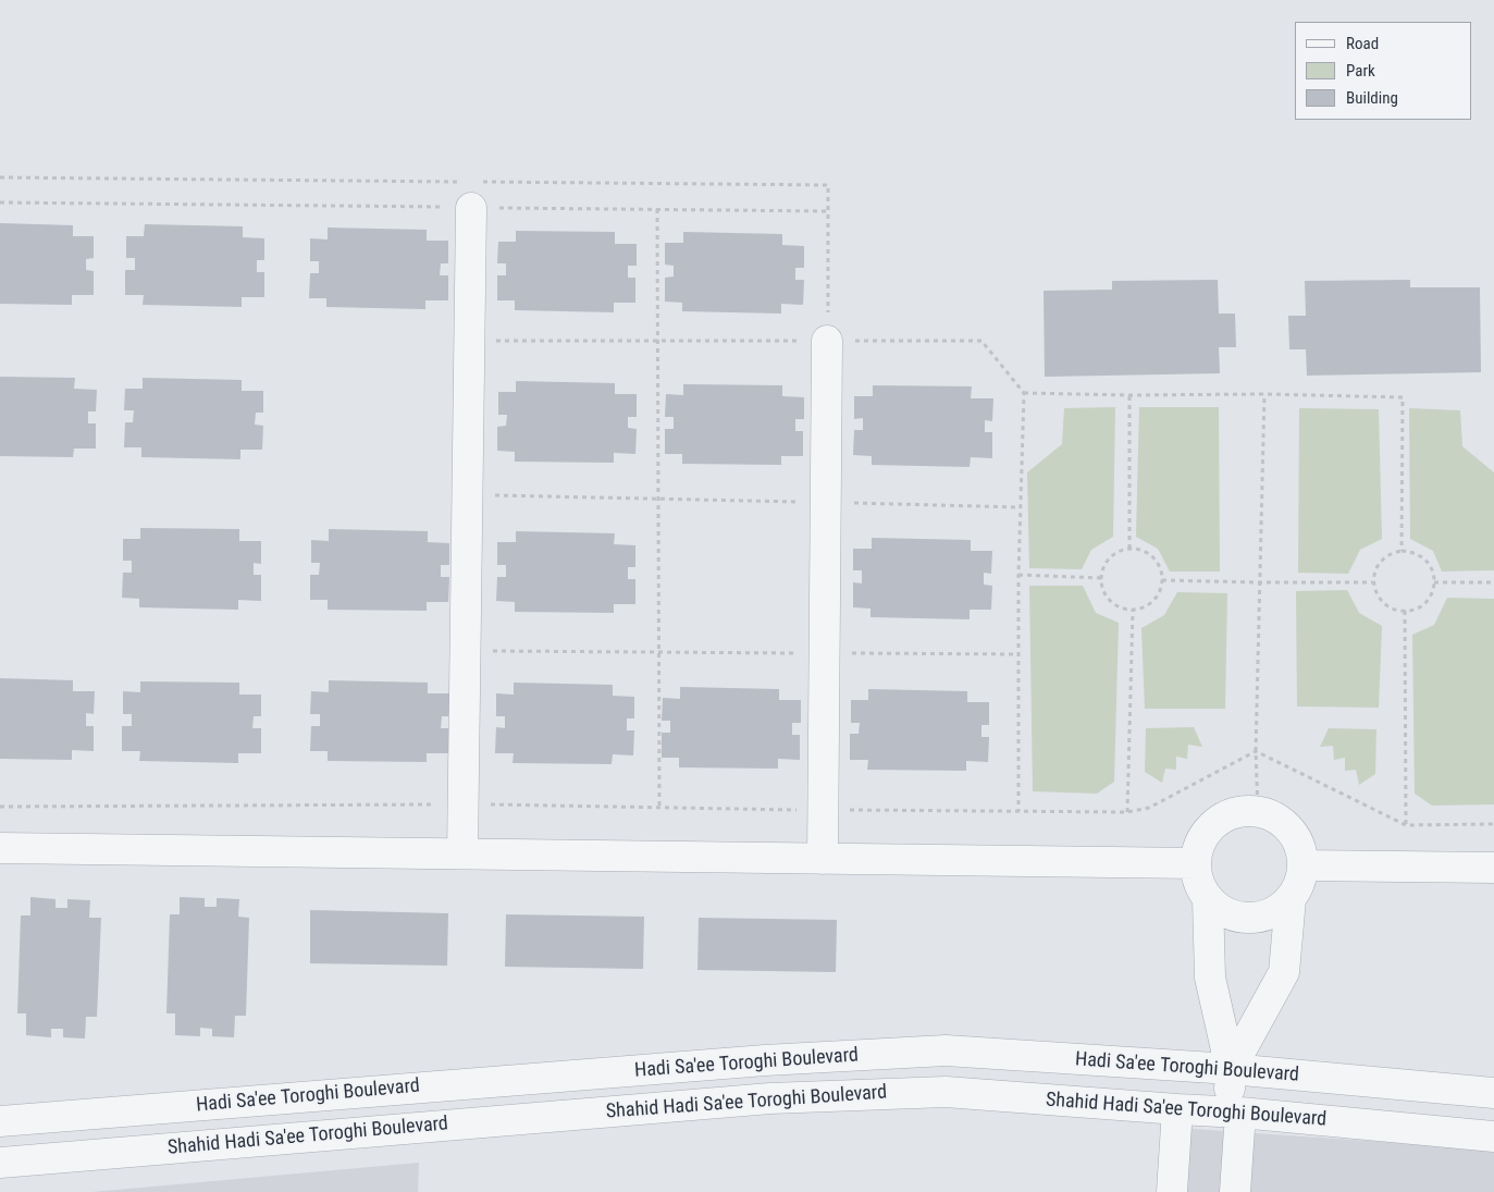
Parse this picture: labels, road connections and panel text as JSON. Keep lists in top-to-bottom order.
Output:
{
  "streets": {
    "street": ["Hadi Sa'ee Toroghi Boulevard", "Shahid Hadi Sa'ee Toroghi Boulevard"]
  },
  "legend": ["Road", "Park", "Building"]
}
